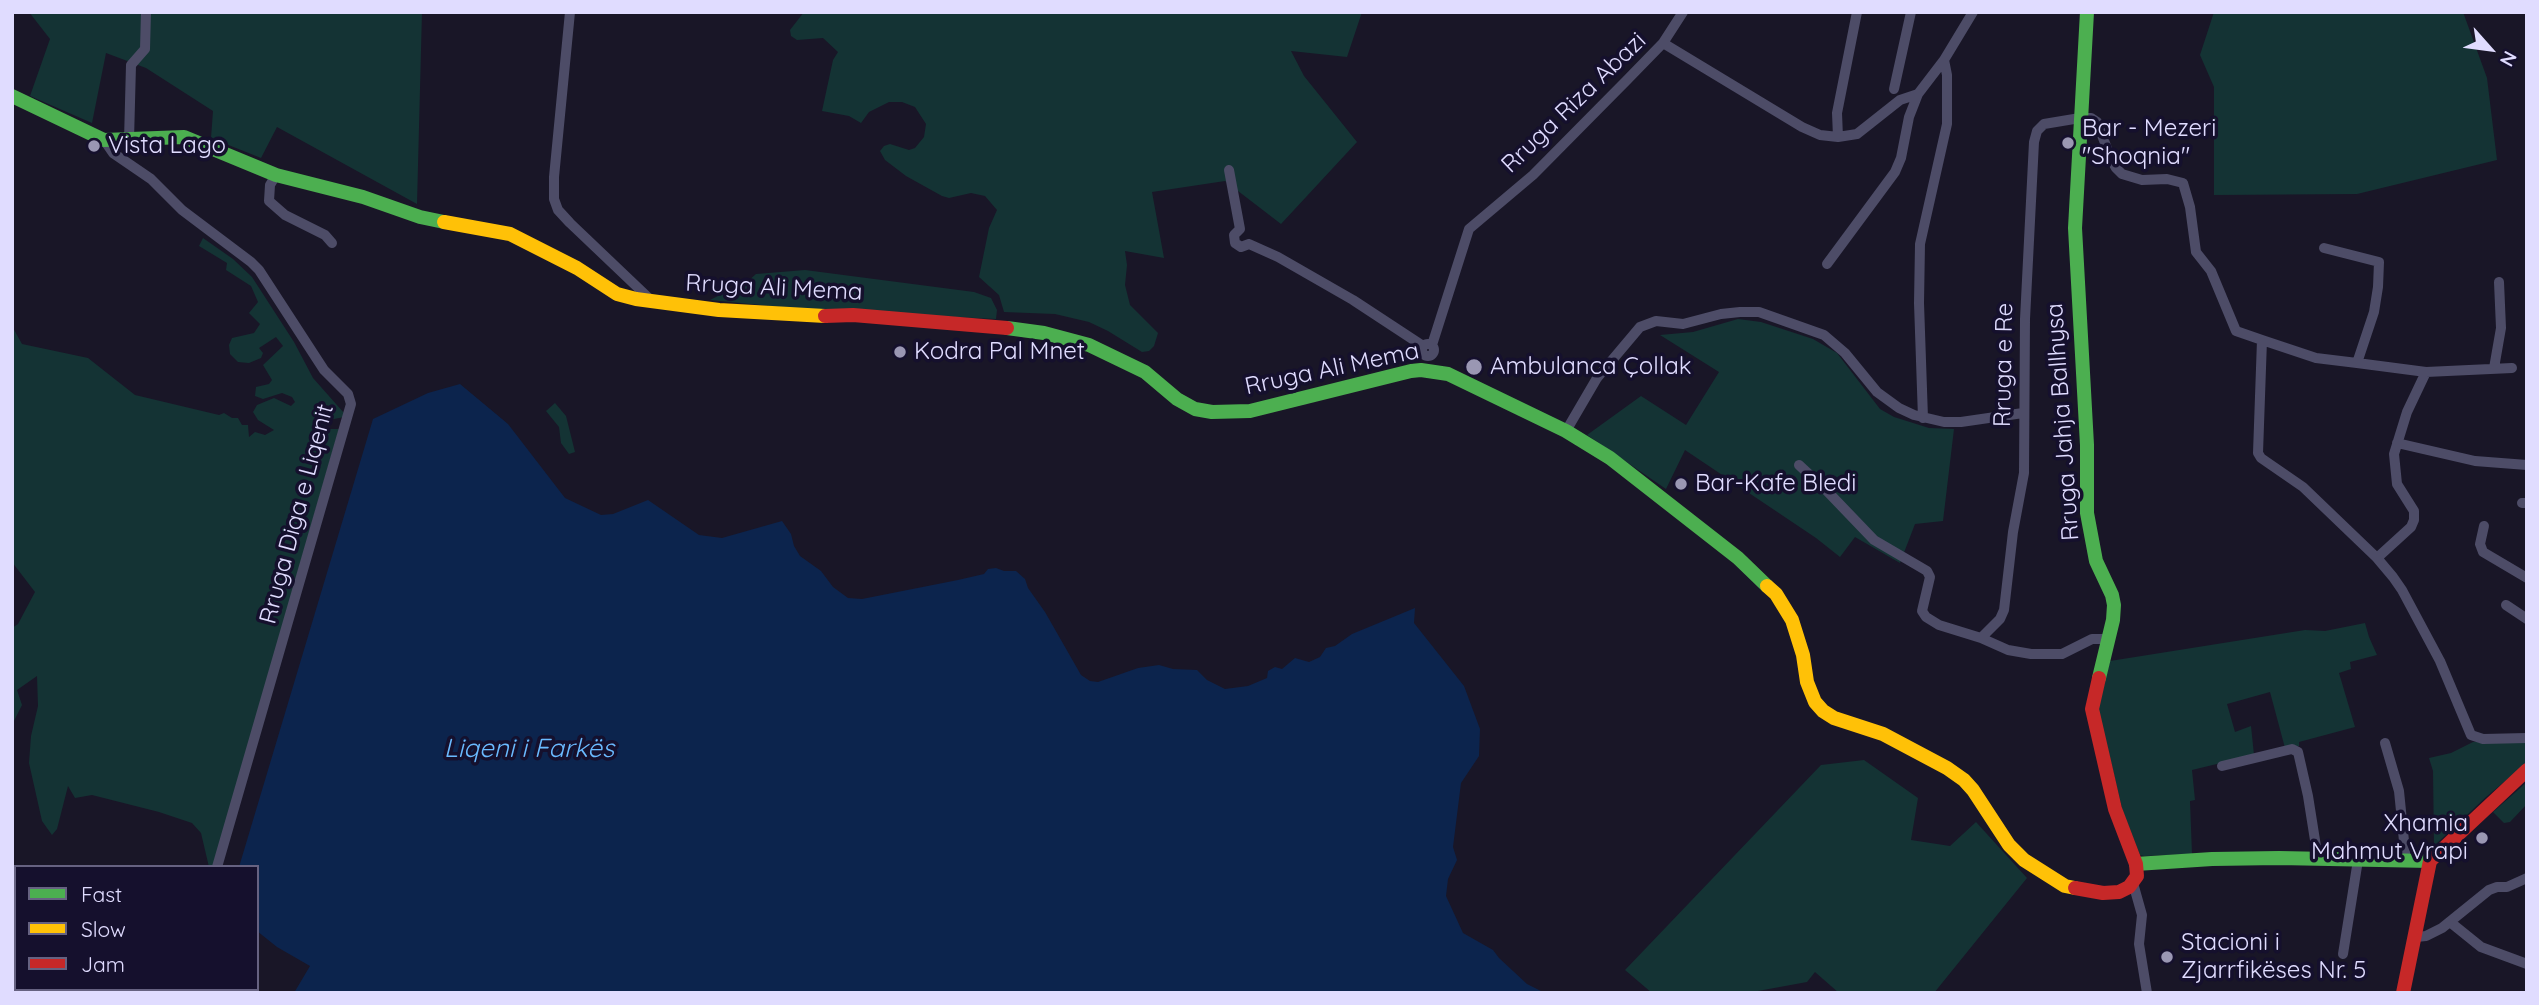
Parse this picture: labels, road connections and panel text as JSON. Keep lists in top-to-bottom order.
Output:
{
  "streets": {
    "street": [
      "Rruga Riza Abazi",
      "Rruga Ali Mema",
      "Rruga e Re",
      "Rruga Jahja Ballhysa",
      "Rruga Diga e Liqenit"
    ]
  },
  "crossings": [
    ["Rruga Riza Abazi", "Rruga Ali Mema"],
    ["Rruga Ali Mema", "Rruga Diga e Liqenit"],
    ["Rruga e Re", "Rruga Jahja Ballhysa"]
  ],
  "water": ["Liqeni i Farkës"],
  "places": [
    "Bar - Mezeri \"Shoqnia\"",
    "Vista Lago",
    "Kodra Pal Mnet",
    "Ambulanca Çollak",
    "Bar-Kafe Bledi",
    "Xhamia Mahmut Vrapi",
    "Stacioni i Zjarrfikëses Nr. 5"
  ],
  "legend": ["Fast", "Slow", "Jam"],
  "north": "bottom right"
}
